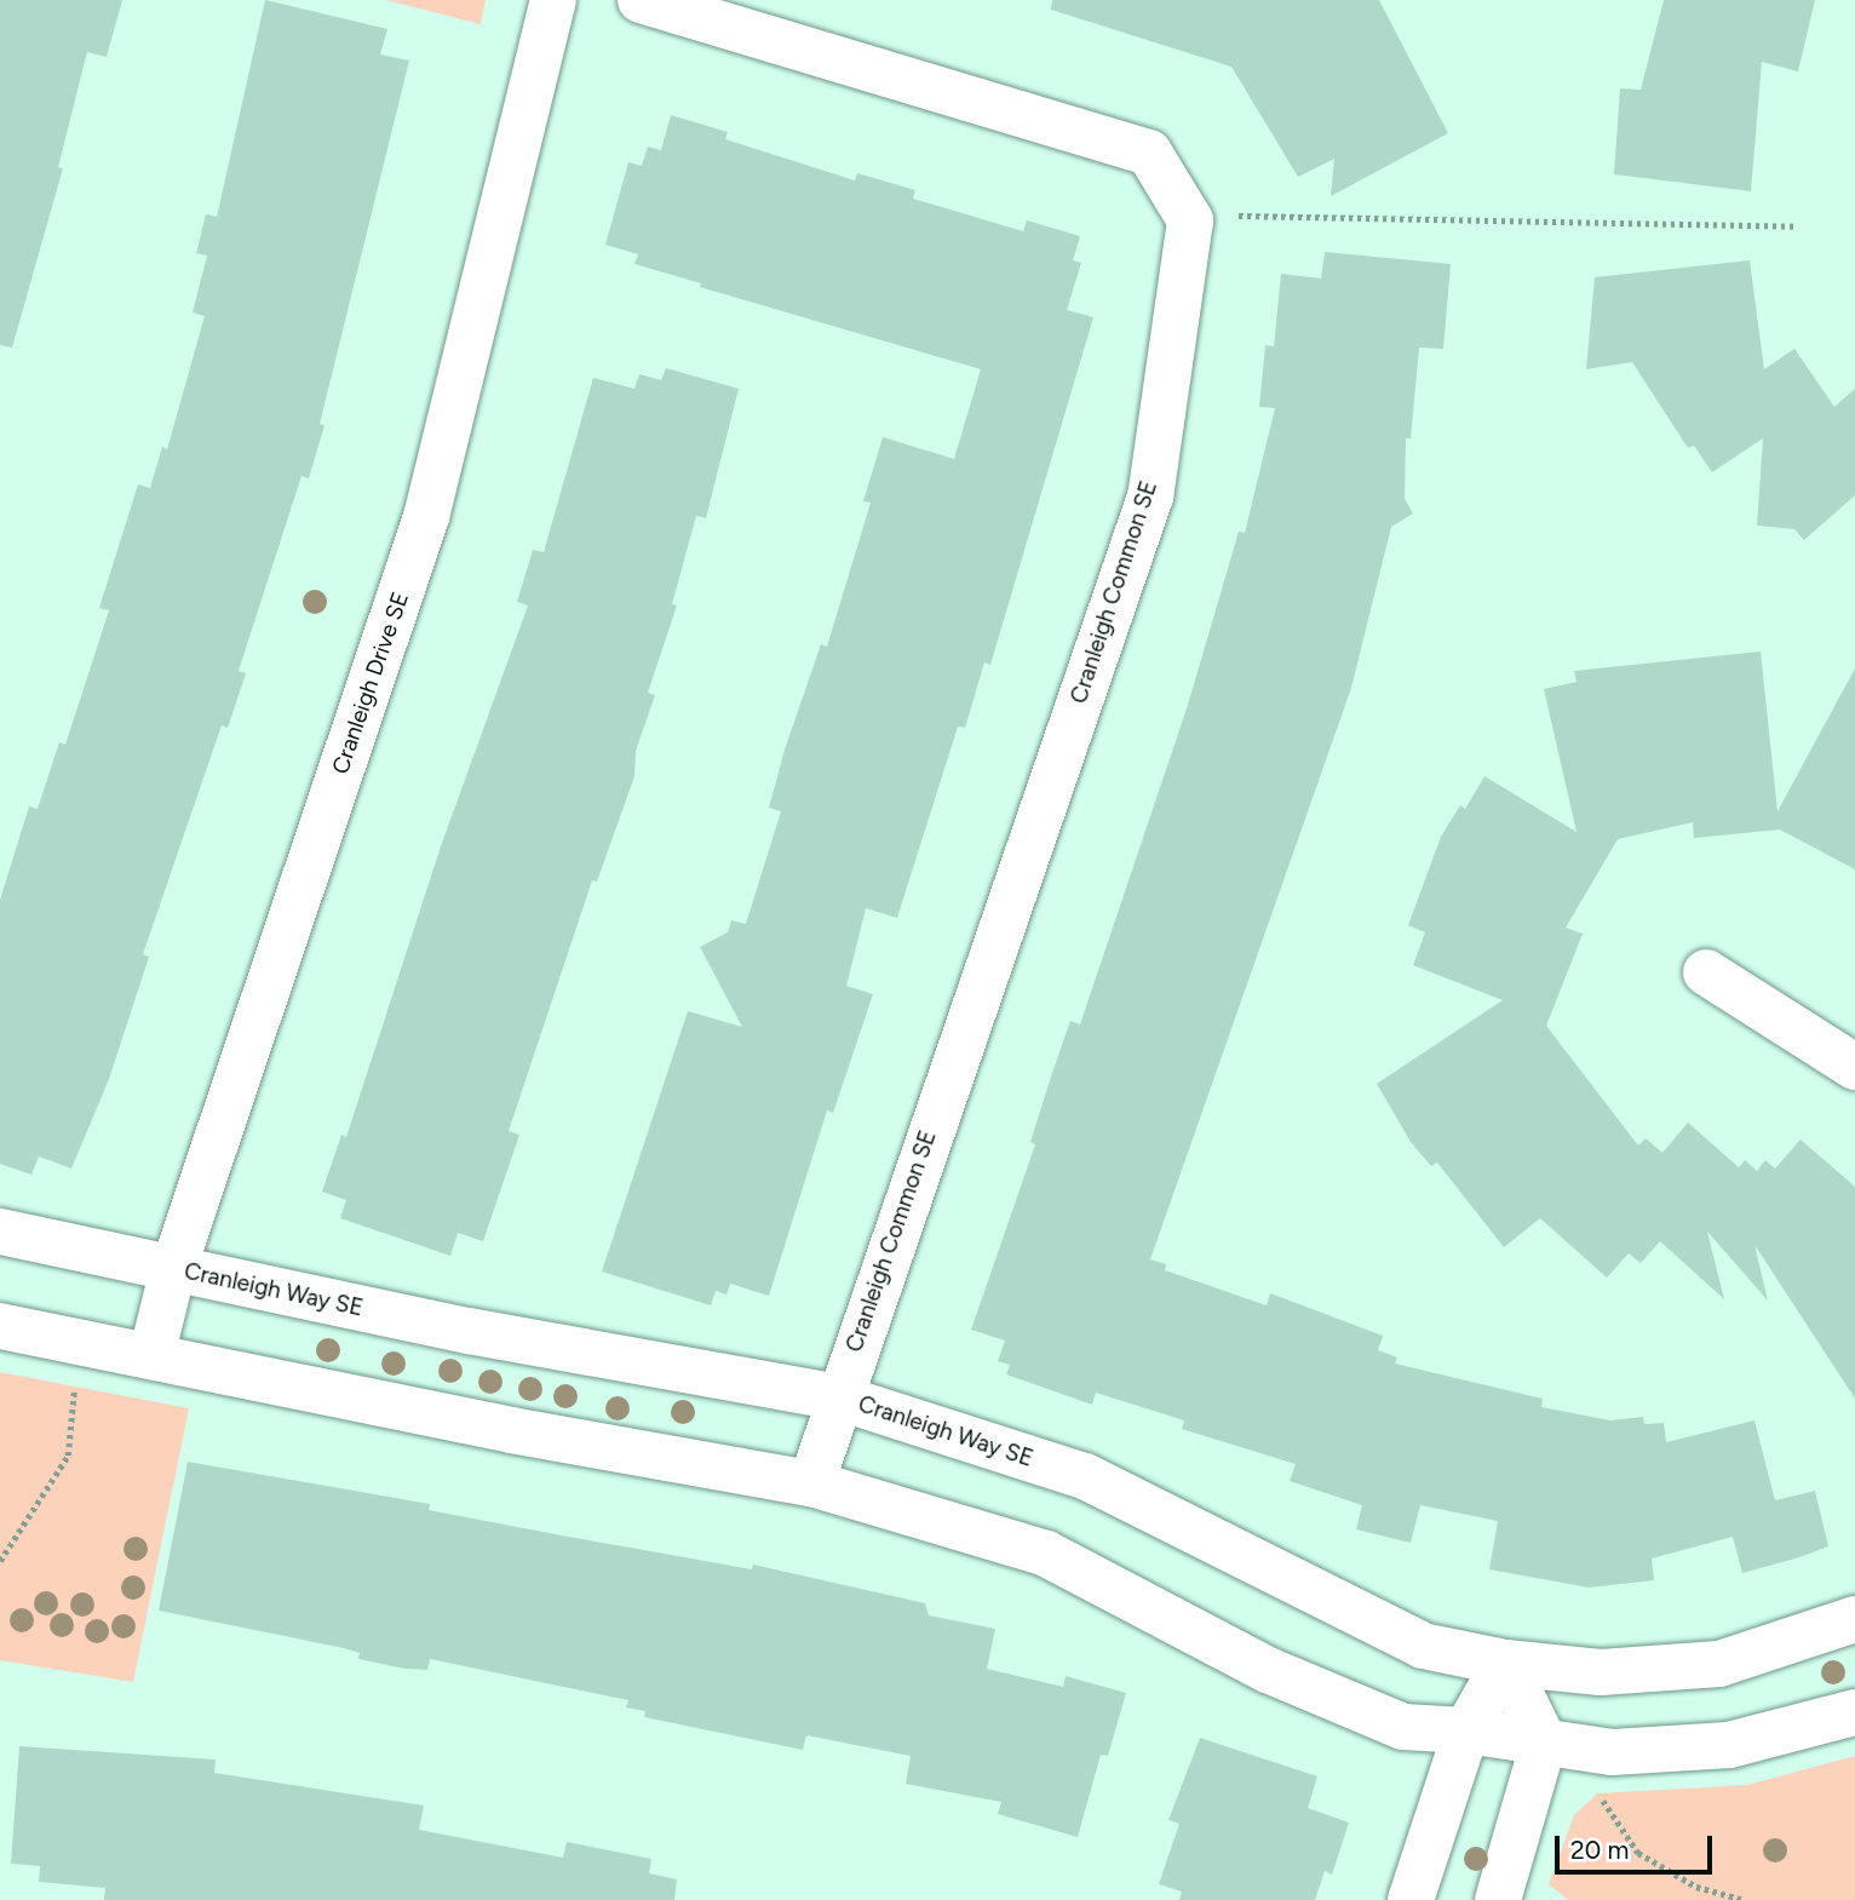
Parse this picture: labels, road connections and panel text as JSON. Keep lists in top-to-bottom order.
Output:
{
  "streets": {
    "street": ["Cranleigh Common SE", "Cranleigh Drive SE", "Cranleigh Way SE"]
  },
  "crossings": [
    ["Cranleigh Common SE", "Cranleigh Way SE"],
    ["Cranleigh Drive SE", "Cranleigh Way SE"]
  ],
  "scale_bar": "20 m"
}
